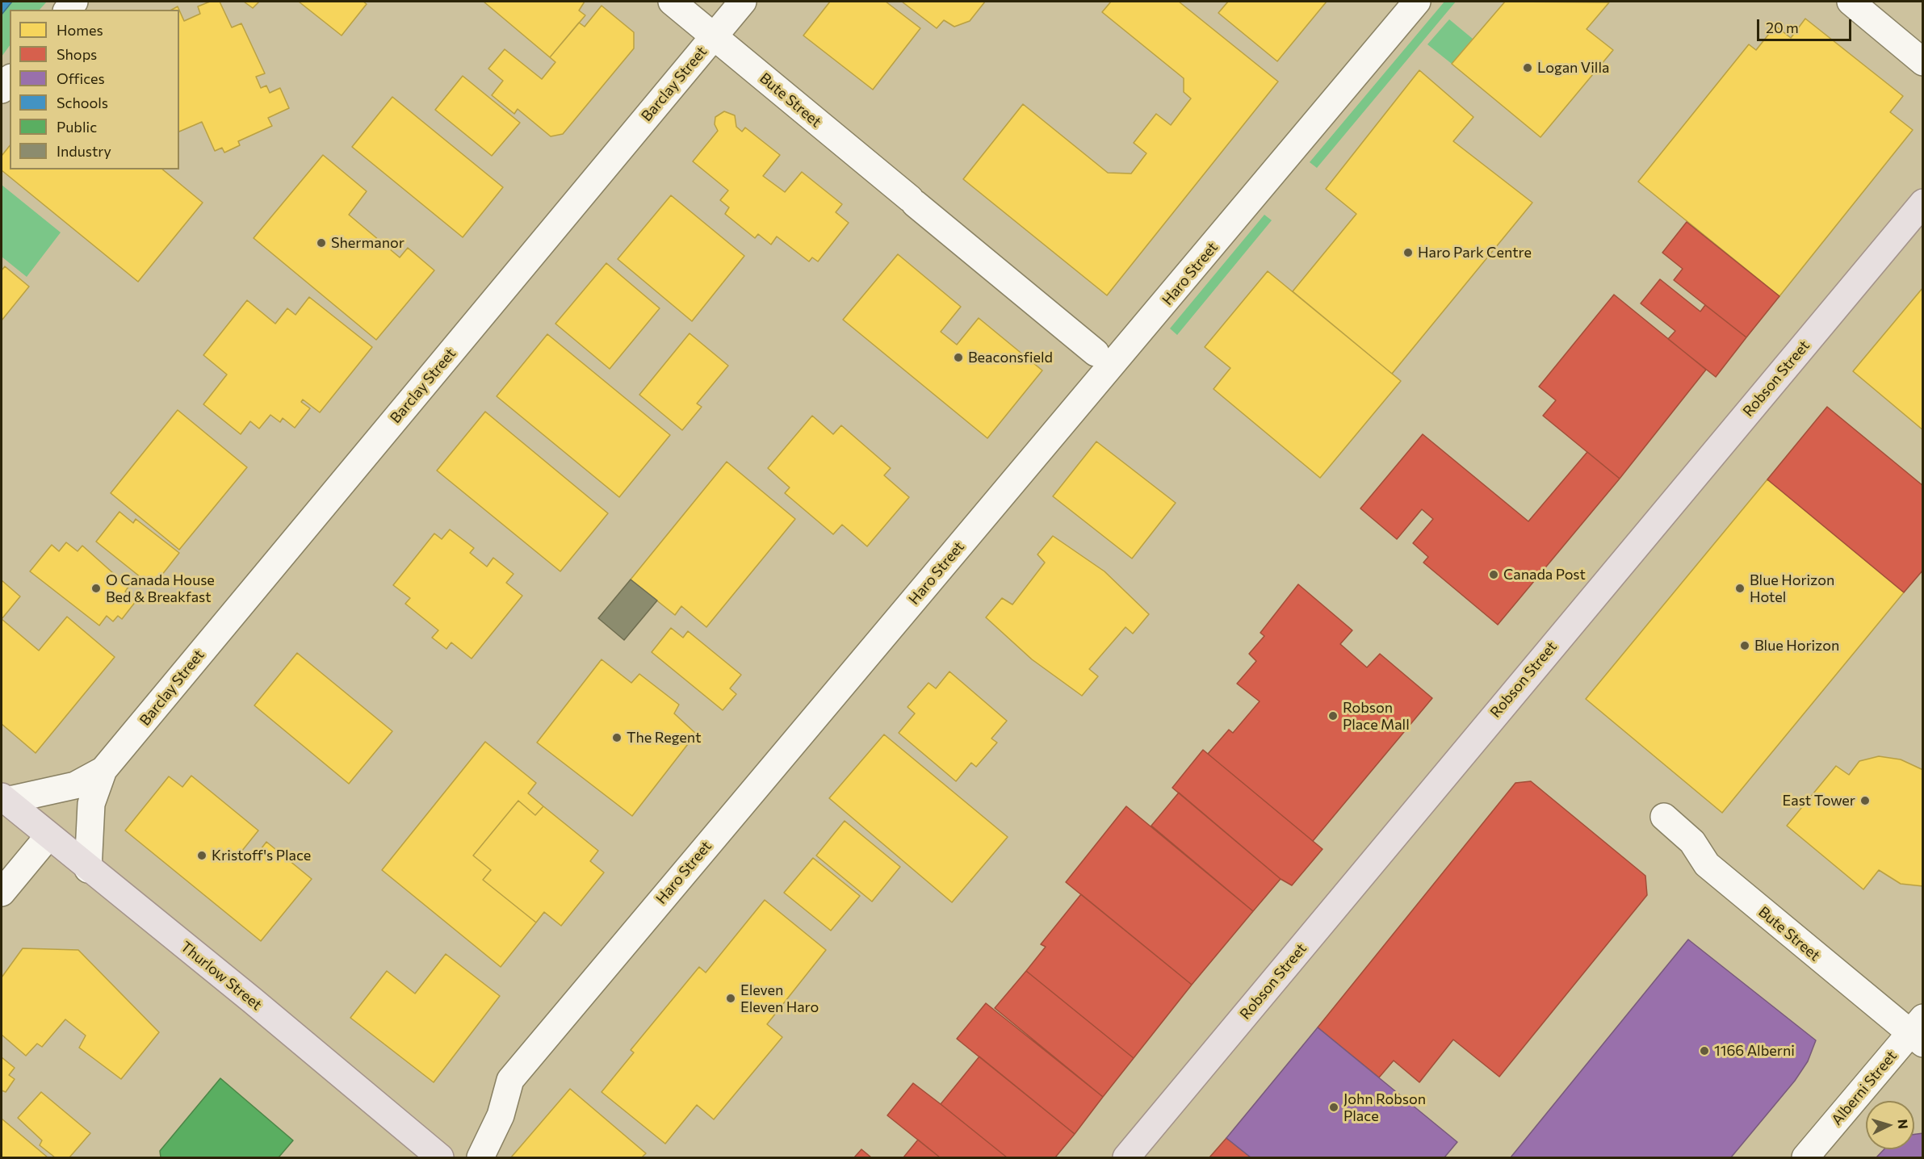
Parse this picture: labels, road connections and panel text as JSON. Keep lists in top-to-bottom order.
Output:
{
  "streets": {
    "main road": ["Robson Street", "Thurlow Street"],
    "street": [
      "Barclay Street",
      "Bute Street",
      "Haro Street",
      "Alberni Street"
    ]
  },
  "crossings": [
    ["Barclay Street", "Bute Street"],
    ["Barclay Street", "Thurlow Street"],
    ["Bute Street", "Alberni Street"]
  ],
  "places": [
    "Logan Villa",
    "Shermanor",
    "Haro Park Centre",
    "Beaconsfield",
    "Canada Post",
    "O Canada House Bed & Breakfast",
    "Blue Horizon Hotel",
    "Blue Horizon",
    "Robson Place Mall",
    "The Regent",
    "East Tower",
    "Kristoff's Place",
    "Eleven Eleven Haro",
    "1166 Alberni",
    "John Robson Place"
  ],
  "legend": [
    "Homes",
    "Shops",
    "Offices",
    "Schools",
    "Public",
    "Industry"
  ],
  "scale_bar": "20 m",
  "north": "right"
}
